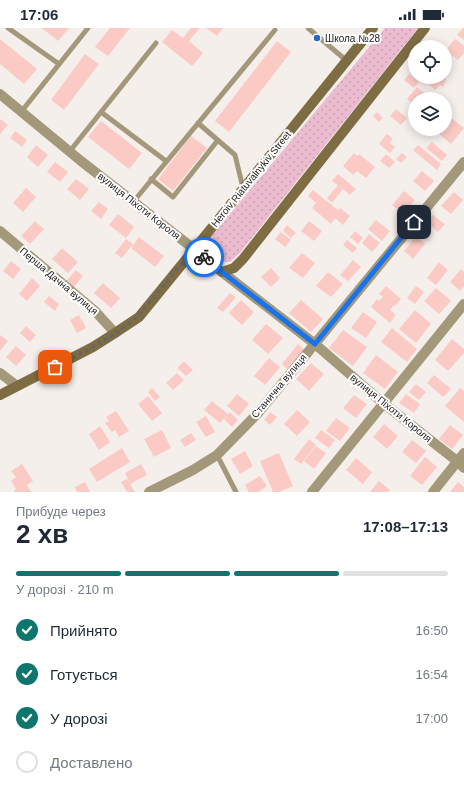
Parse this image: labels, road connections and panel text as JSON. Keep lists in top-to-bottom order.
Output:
{
  "streets": {
    "main road": ["Heroiv Riatuvalnykiv Street", "вулиця Піхоти Короля"],
    "street": ["Перша Дачна вулиця", "Станична вулиця"]
  },
  "crossings": [
    ["Heroiv Riatuvalnykiv Street", "вулиця Піхоти Короля"],
    ["Heroiv Riatuvalnykiv Street", "Перша Дачна вулиця"],
    ["вулиця Піхоти Короля", "Станична вулиця"]
  ],
  "places": ["Школа №28"],
  "page": {
    "status": "17:06",
    "heading": ["2 хв", "Прибуде через", "17:08–17:13"],
    "bar": "У дорозі · 210 m",
    "list": [
      ["Прийнято", "16:50"],
      ["Готується", "16:54"],
      ["У дорозі", "17:00"],
      "Доставлено"
    ]
  }
}
